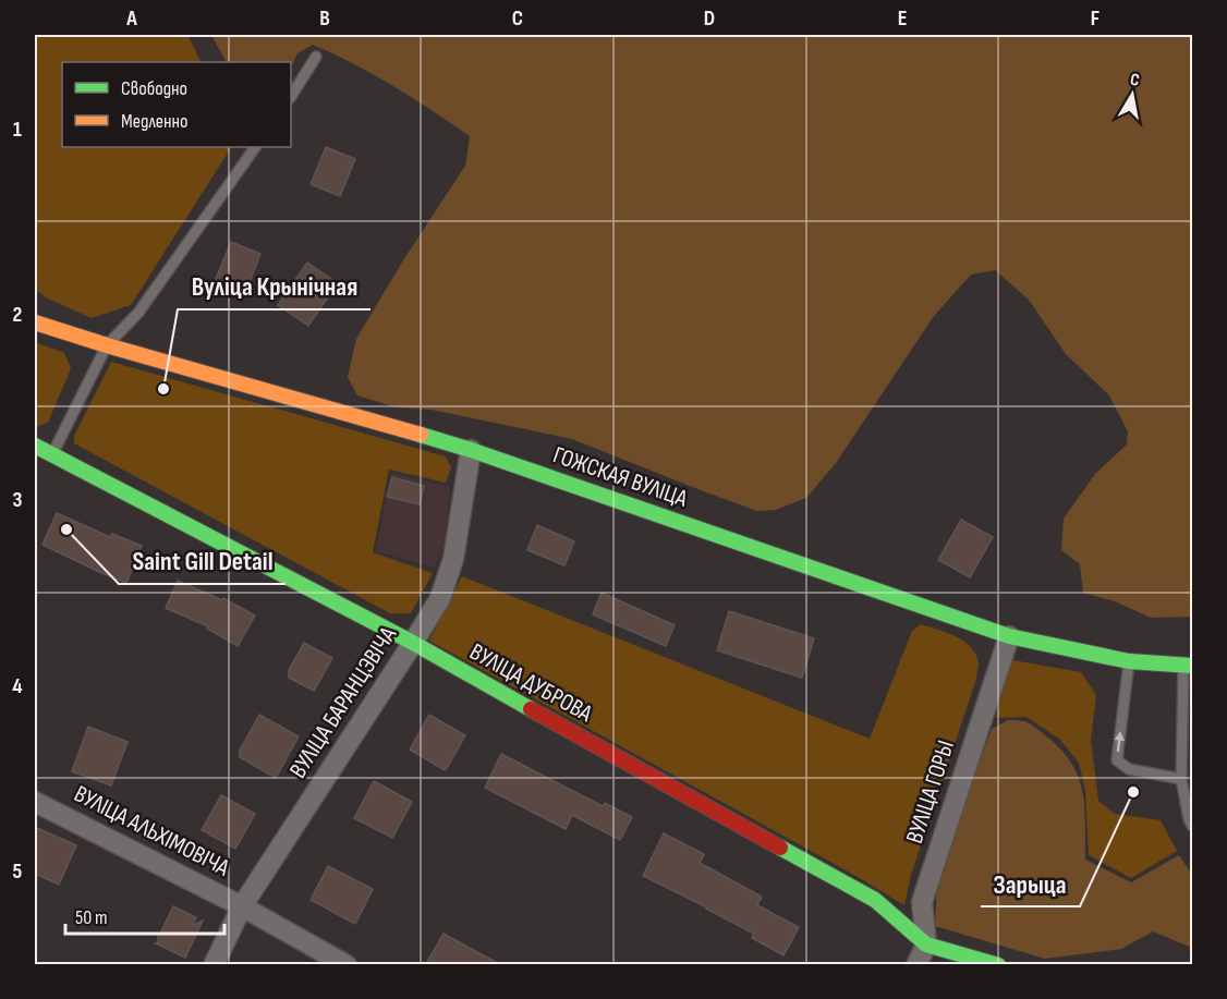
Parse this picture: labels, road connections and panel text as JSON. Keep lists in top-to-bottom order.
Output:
{
  "streets": {
    "street": [
      "ГОЖСКАЯ ВУЛІЦА",
      "ВУЛІЦА ДУБРОВА",
      "ВУЛІЦА БАРАНЦЭВІЧА",
      "ВУЛІЦА ГОРЫ",
      "ВУЛІЦА АЛЬХІМОВІЧА"
    ]
  },
  "crossings": [
    ["ГОЖСКАЯ ВУЛІЦА", "ВУЛІЦА БАРАНЦЭВІЧА"],
    ["ГОЖСКАЯ ВУЛІЦА", "ВУЛІЦА ГОРЫ"],
    ["ВУЛІЦА ДУБРОВА", "ВУЛІЦА БАРАНЦЭВІЧА"],
    ["ВУЛІЦА ДУБРОВА", "ВУЛІЦА ГОРЫ"],
    ["ВУЛІЦА БАРАНЦЭВІЧА", "ВУЛІЦА АЛЬХІМОВІЧА"]
  ],
  "places": ["Вуліца Крынічная", "Saint Gill Detail", "Зарыца"],
  "legend": ["Свободно", "Медленно"],
  "scale_bar": "50 m",
  "north": "top",
  "grid": {
    "columns": [
      "A",
      "B",
      "C",
      "D",
      "E",
      "F"
    ],
    "rows": [
      "1",
      "2",
      "3",
      "4",
      "5"
    ]
  }
}
